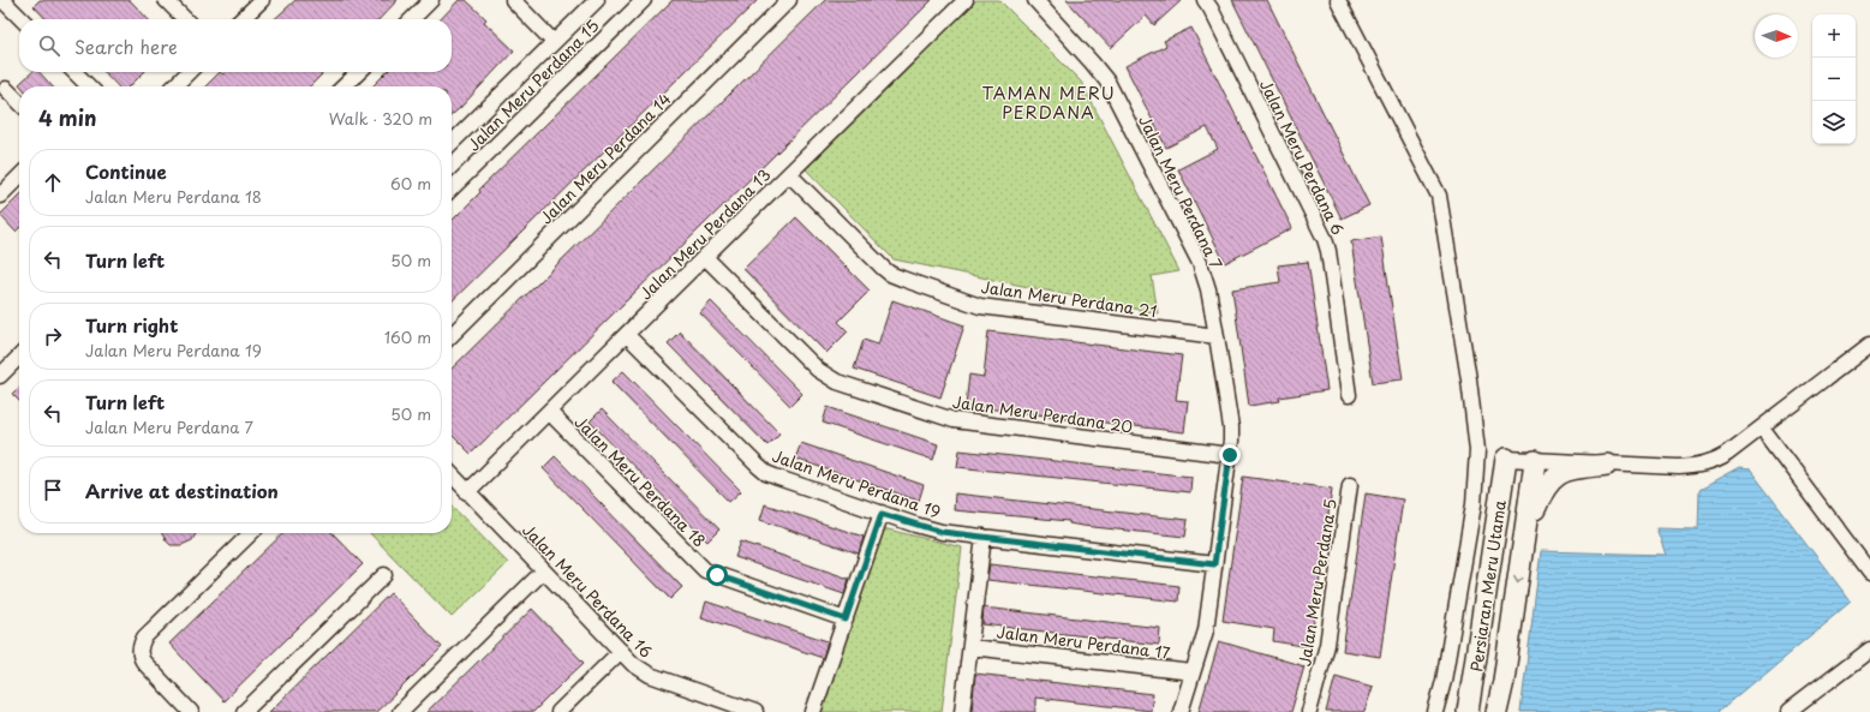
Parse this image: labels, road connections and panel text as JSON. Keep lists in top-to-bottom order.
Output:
{
  "streets": {
    "main road": ["Persiaran Meru Utama"],
    "street": [
      "Jalan Meru Perdana 15",
      "Jalan Meru Perdana 6",
      "Jalan Meru Perdana 14",
      "Jalan Meru Perdana 7",
      "Jalan Meru Perdana 13",
      "Jalan Meru Perdana 21",
      "Jalan Meru Perdana 20",
      "Jalan Meru Perdana 18",
      "Jalan Meru Perdana 19",
      "Jalan Meru Perdana 5",
      "Jalan Meru Perdana 16",
      "Jalan Meru Perdana 17"
    ]
  },
  "crossings": [
    ["Jalan Meru Perdana 7", "Jalan Meru Perdana 21"],
    ["Jalan Meru Perdana 7", "Jalan Meru Perdana 20"],
    ["Jalan Meru Perdana 7", "Jalan Meru Perdana 19"],
    ["Jalan Meru Perdana 7", "Jalan Meru Perdana 17"],
    ["Jalan Meru Perdana 13", "Jalan Meru Perdana 21"],
    ["Jalan Meru Perdana 13", "Jalan Meru Perdana 20"],
    ["Jalan Meru Perdana 13", "Jalan Meru Perdana 18"],
    ["Jalan Meru Perdana 13", "Jalan Meru Perdana 19"],
    ["Jalan Meru Perdana 13", "Jalan Meru Perdana 16"]
  ],
  "districts": ["TAMAN MERU PERDANA"],
  "north": "right",
  "page": {
    "map_buttons": ["+", "−"],
    "search": "Search here",
    "heading": ["4 min", "Walk · 320 m"],
    "list": [
      ["Continue", "Jalan Meru Perdana 18", "60 m"],
      ["Turn left", "50 m"],
      ["Turn right", "Jalan Meru Perdana 19", "160 m"],
      ["Turn left", "Jalan Meru Perdana 7", "50 m"],
      "Arrive at destination"
    ]
  }
}
